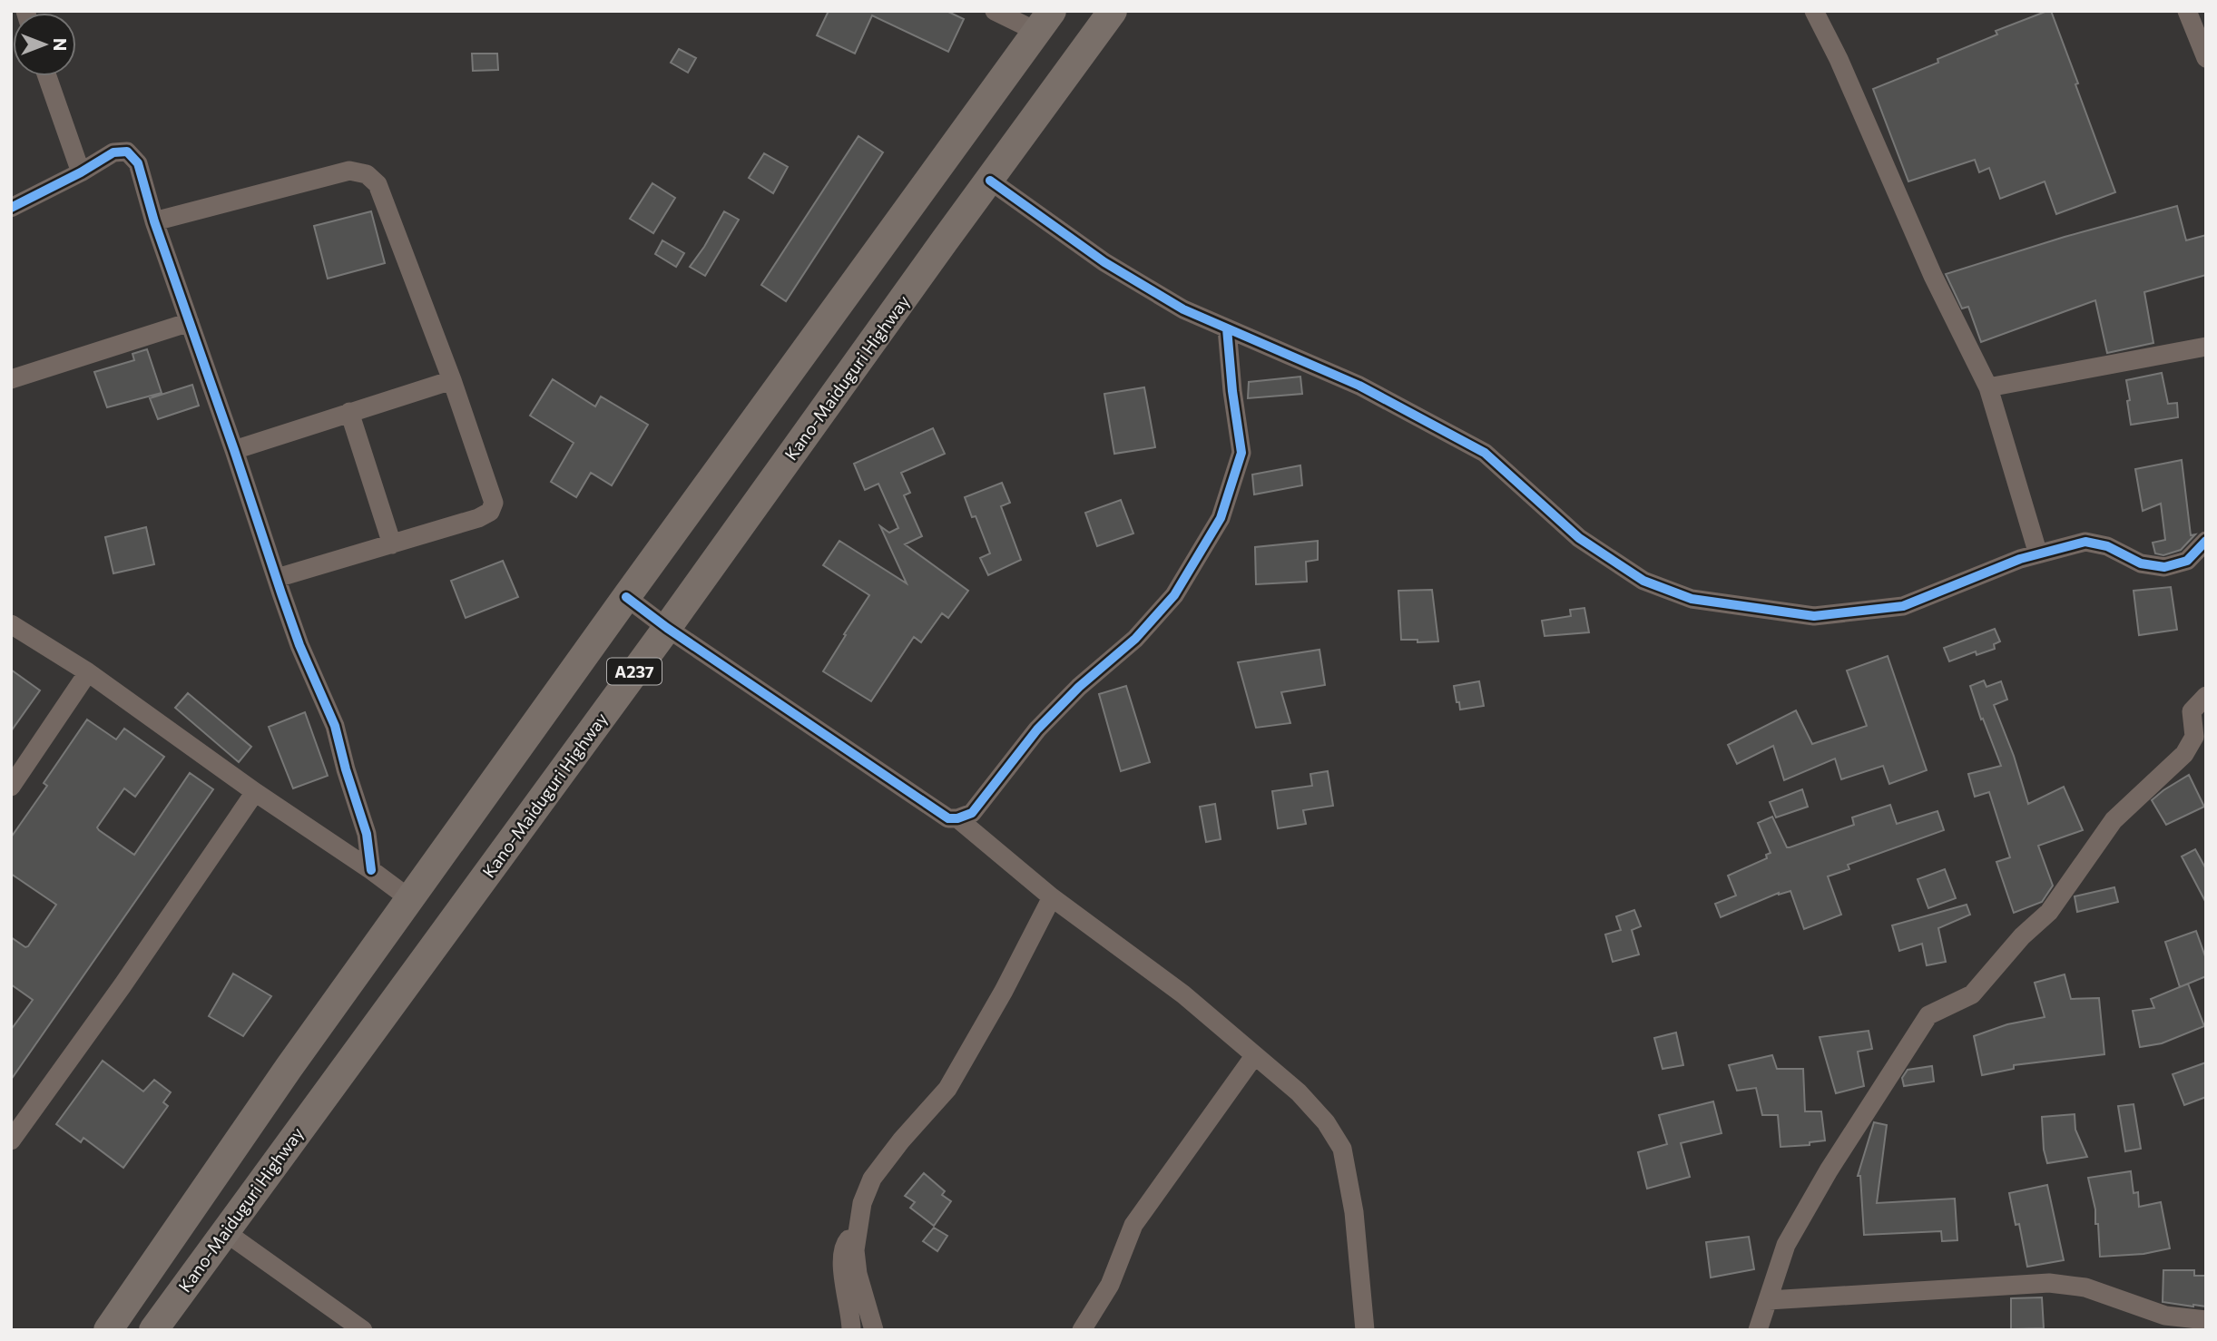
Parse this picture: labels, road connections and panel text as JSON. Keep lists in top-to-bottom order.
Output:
{
  "streets": {
    "highway": ["Kano-Maiduguri Highway", "A237"]
  },
  "north": "right"
}
